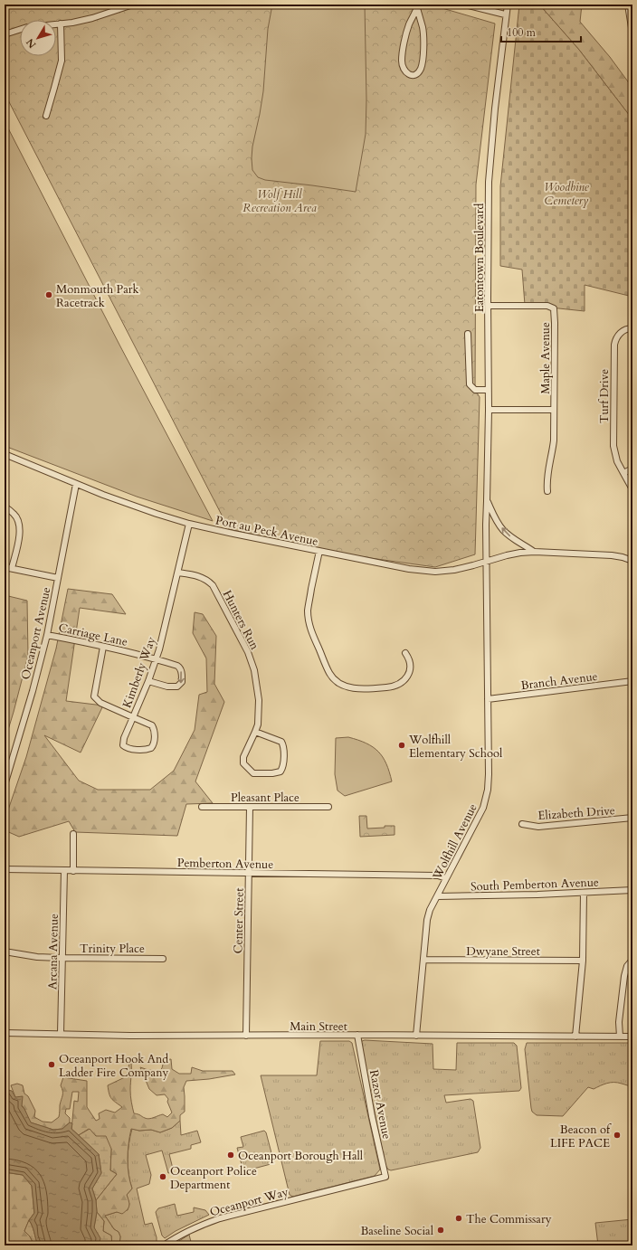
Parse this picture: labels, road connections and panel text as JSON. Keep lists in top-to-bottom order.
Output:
{
  "streets": {
    "street": [
      "Eatontown Boulevard",
      "Maple Avenue",
      "Turf Drive",
      "Port au Peck Avenue",
      "Hunters Run",
      "Oceanport Avenue",
      "Carriage Lane",
      "Kimberly Way",
      "Branch Avenue",
      "Pleasant Place",
      "Elizabeth Drive",
      "Wolfhill Avenue",
      "Pemberton Avenue",
      "South Pemberton Avenue",
      "Center Street",
      "Trinity Place",
      "Dwyane Street",
      "Arcana Avenue",
      "Main Street",
      "Razor Avenue",
      "Oceanport Way"
    ]
  },
  "crossings": [
    ["Eatontown Boulevard", "Maple Avenue"],
    ["Eatontown Boulevard", "Wolfhill Avenue"],
    ["Port au Peck Avenue", "Oceanport Avenue"],
    ["Port au Peck Avenue", "Kimberly Way"],
    ["Port au Peck Avenue", "Wolfhill Avenue"],
    ["Hunters Run", "Kimberly Way"],
    ["Oceanport Avenue", "Carriage Lane"],
    ["Carriage Lane", "Kimberly Way"],
    ["Branch Avenue", "Wolfhill Avenue"],
    ["Pleasant Place", "Center Street"],
    ["Wolfhill Avenue", "Pemberton Avenue"],
    ["Wolfhill Avenue", "South Pemberton Avenue"],
    ["Wolfhill Avenue", "Dwyane Street"],
    ["Wolfhill Avenue", "Main Street"],
    ["Pemberton Avenue", "Center Street"],
    ["Pemberton Avenue", "Arcana Avenue"],
    ["Center Street", "Main Street"],
    ["Trinity Place", "Arcana Avenue"],
    ["Arcana Avenue", "Main Street"],
    ["Main Street", "Razor Avenue"],
    ["Razor Avenue", "Oceanport Way"]
  ],
  "parks": ["Woodbine Cemetery", "Wolf Hill Recreation Area"],
  "places": [
    "Monmouth Park Racetrack",
    "Wolfhill Elementary School",
    "Oceanport Hook And Ladder Fire Company",
    "Beacon of LIFE PACE",
    "Oceanport Borough Hall",
    "Oceanport Police Department",
    "The Commissary",
    "Baseline Social"
  ],
  "scale_bar": "100 m",
  "north": "bottom left"
}
